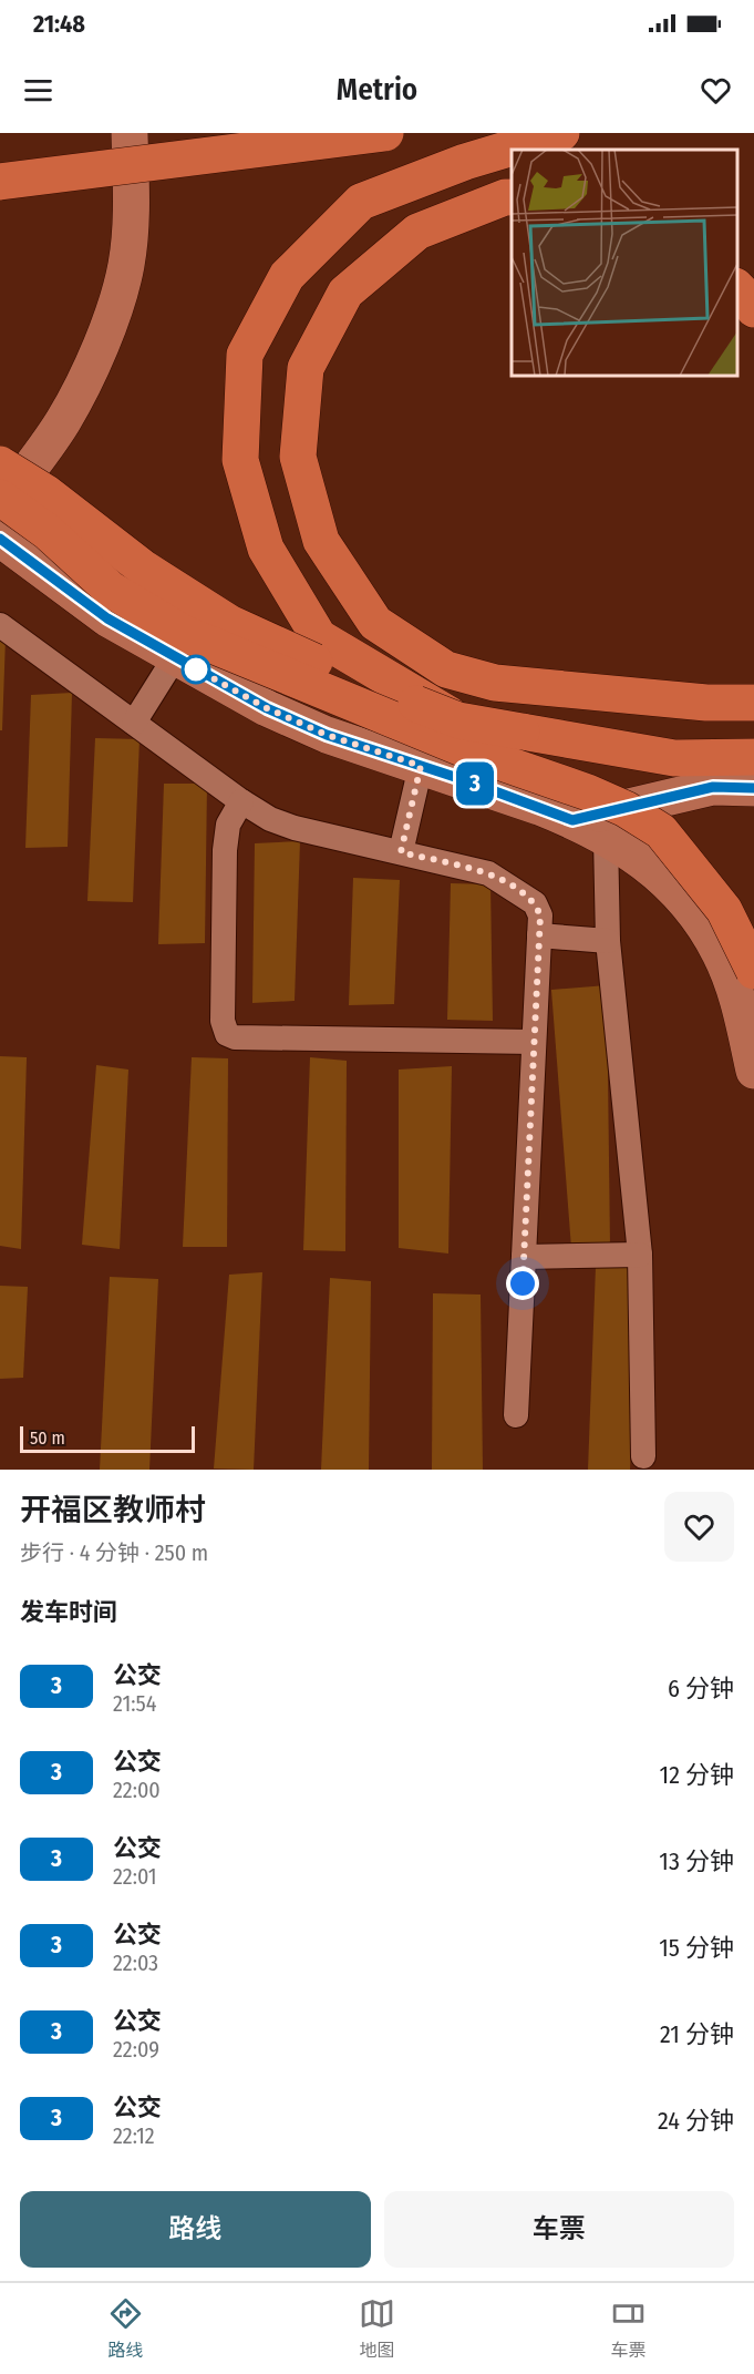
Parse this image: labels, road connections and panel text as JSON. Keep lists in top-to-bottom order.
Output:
{
  "lines": ["bus line 3"],
  "scale_bar": "50 m",
  "page": {
    "status": "21:48",
    "header": "Metrio",
    "on_map": "3",
    "scale": "50 m",
    "heading": [
      ["开福区教师村", "步行 · 4 分钟 · 250 m"],
      "发车时间"
    ],
    "list": [
      {
        "mark": "3",
        "name": "公交",
        "note": "21:54",
        "value": "6 分钟"
      },
      {
        "mark": "3",
        "name": "公交",
        "note": "22:00",
        "value": "12 分钟"
      },
      {
        "mark": "3",
        "name": "公交",
        "note": "22:01",
        "value": "13 分钟"
      },
      {
        "mark": "3",
        "name": "公交",
        "note": "22:03",
        "value": "15 分钟"
      },
      {
        "mark": "3",
        "name": "公交",
        "note": "22:09",
        "value": "21 分钟"
      },
      {
        "mark": "3",
        "name": "公交",
        "note": "22:12",
        "value": "24 分钟"
      }
    ],
    "buttons": ["路线", "车票"],
    "tabs": ["路线", "地图", "车票"]
  }
}
